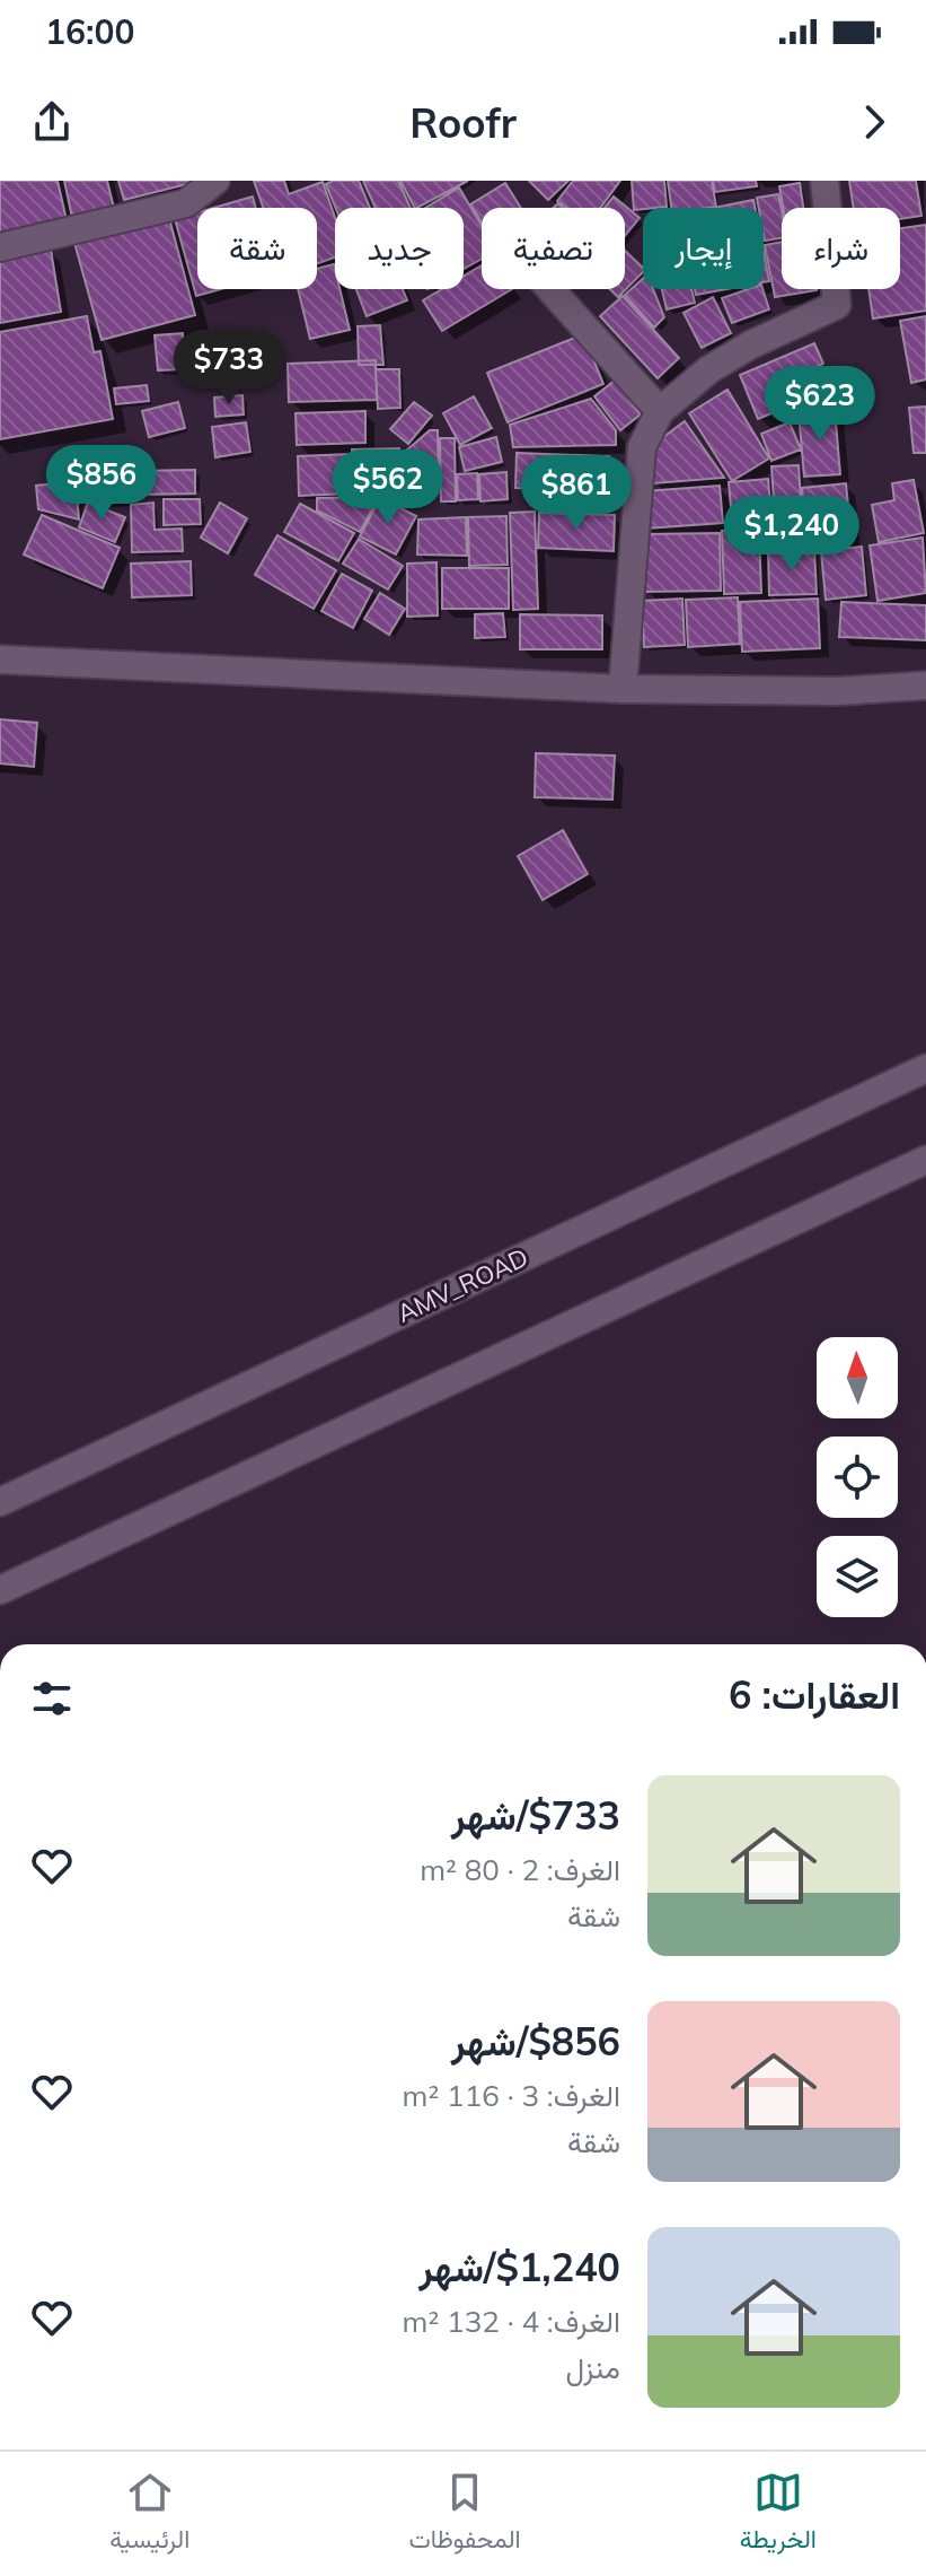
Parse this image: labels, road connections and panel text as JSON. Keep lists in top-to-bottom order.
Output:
{
  "streets": {
    "street": ["AMV_ROAD"]
  },
  "north": "top",
  "page": {
    "status": "16:00",
    "header": "Roofr",
    "chip": [
      "شراء",
      "إيجار",
      "تصفية",
      "جديد",
      "شقة"
    ],
    "price": [
      "$733",
      "$623",
      "$856",
      "$562",
      "$861",
      "$1,240"
    ],
    "heading": "العقارات: 6",
    "list": [
      {
        "name": "$733/شهر",
        "note": "الغرف: 2 · 80 m² · شقة"
      },
      {
        "name": "$856/شهر",
        "note": "الغرف: 3 · 116 m² · شقة"
      },
      {
        "name": "$1,240/شهر",
        "note": "الغرف: 4 · 132 m² · منزل"
      }
    ],
    "tabs": ["الخريطة", "المحفوظات", "الرئيسية"]
  }
}
